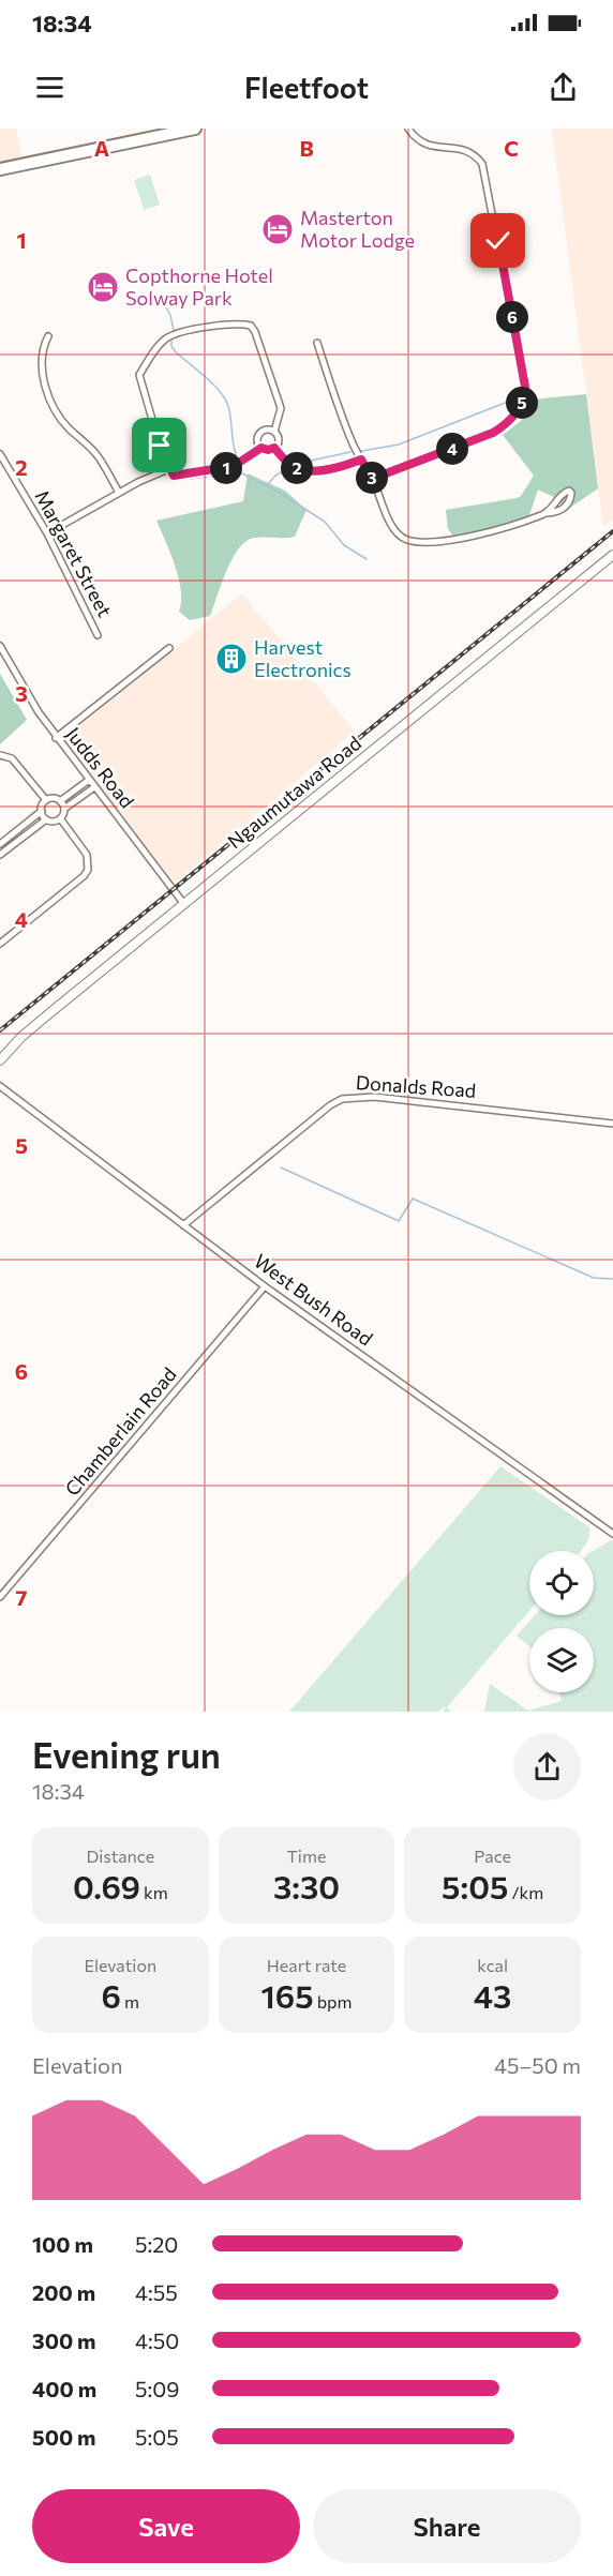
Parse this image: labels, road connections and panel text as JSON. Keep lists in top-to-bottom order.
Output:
{
  "streets": {
    "main road": ["Ngaumutawa Road"],
    "street": [
      "Margaret Street",
      "Judds Road",
      "Donalds Road",
      "West Bush Road",
      "Chamberlain Road"
    ]
  },
  "crossings": [
    ["Judds Road", "Ngaumutawa Road"],
    ["Donalds Road", "West Bush Road"],
    ["West Bush Road", "Chamberlain Road"]
  ],
  "places": {
    "hotel": ["Masterton Motor Lodge", "Copthorne Hotel Solway Park"],
    "building": ["Harvest Electronics"]
  },
  "page": {
    "status": "18:34",
    "header": "Fleetfoot",
    "pins": [
      "6",
      "5",
      "4",
      "1",
      "2",
      "3"
    ],
    "heading": ["Evening run", "18:34"],
    "stats": [
      ["Distance", "0.69 km"],
      ["Time", "3:30"],
      ["Pace", "5:05 /km"],
      ["Elevation", "6 m"],
      ["Heart rate", "165 bpm"],
      ["kcal", "43"]
    ],
    "chart": ["Elevation", "45–50 m"],
    "list": [
      {
        "name": "100 m",
        "note": "5:20"
      },
      {
        "name": "200 m",
        "note": "4:55"
      },
      {
        "name": "300 m",
        "note": "4:50"
      },
      {
        "name": "400 m",
        "note": "5:09"
      },
      {
        "name": "500 m",
        "note": "5:05"
      }
    ],
    "buttons": ["Save", "Share"]
  },
  "grid": {
    "columns": ["A", "B", "C"],
    "rows": [
      "1",
      "2",
      "3",
      "4",
      "5",
      "6",
      "7"
    ]
  }
}
